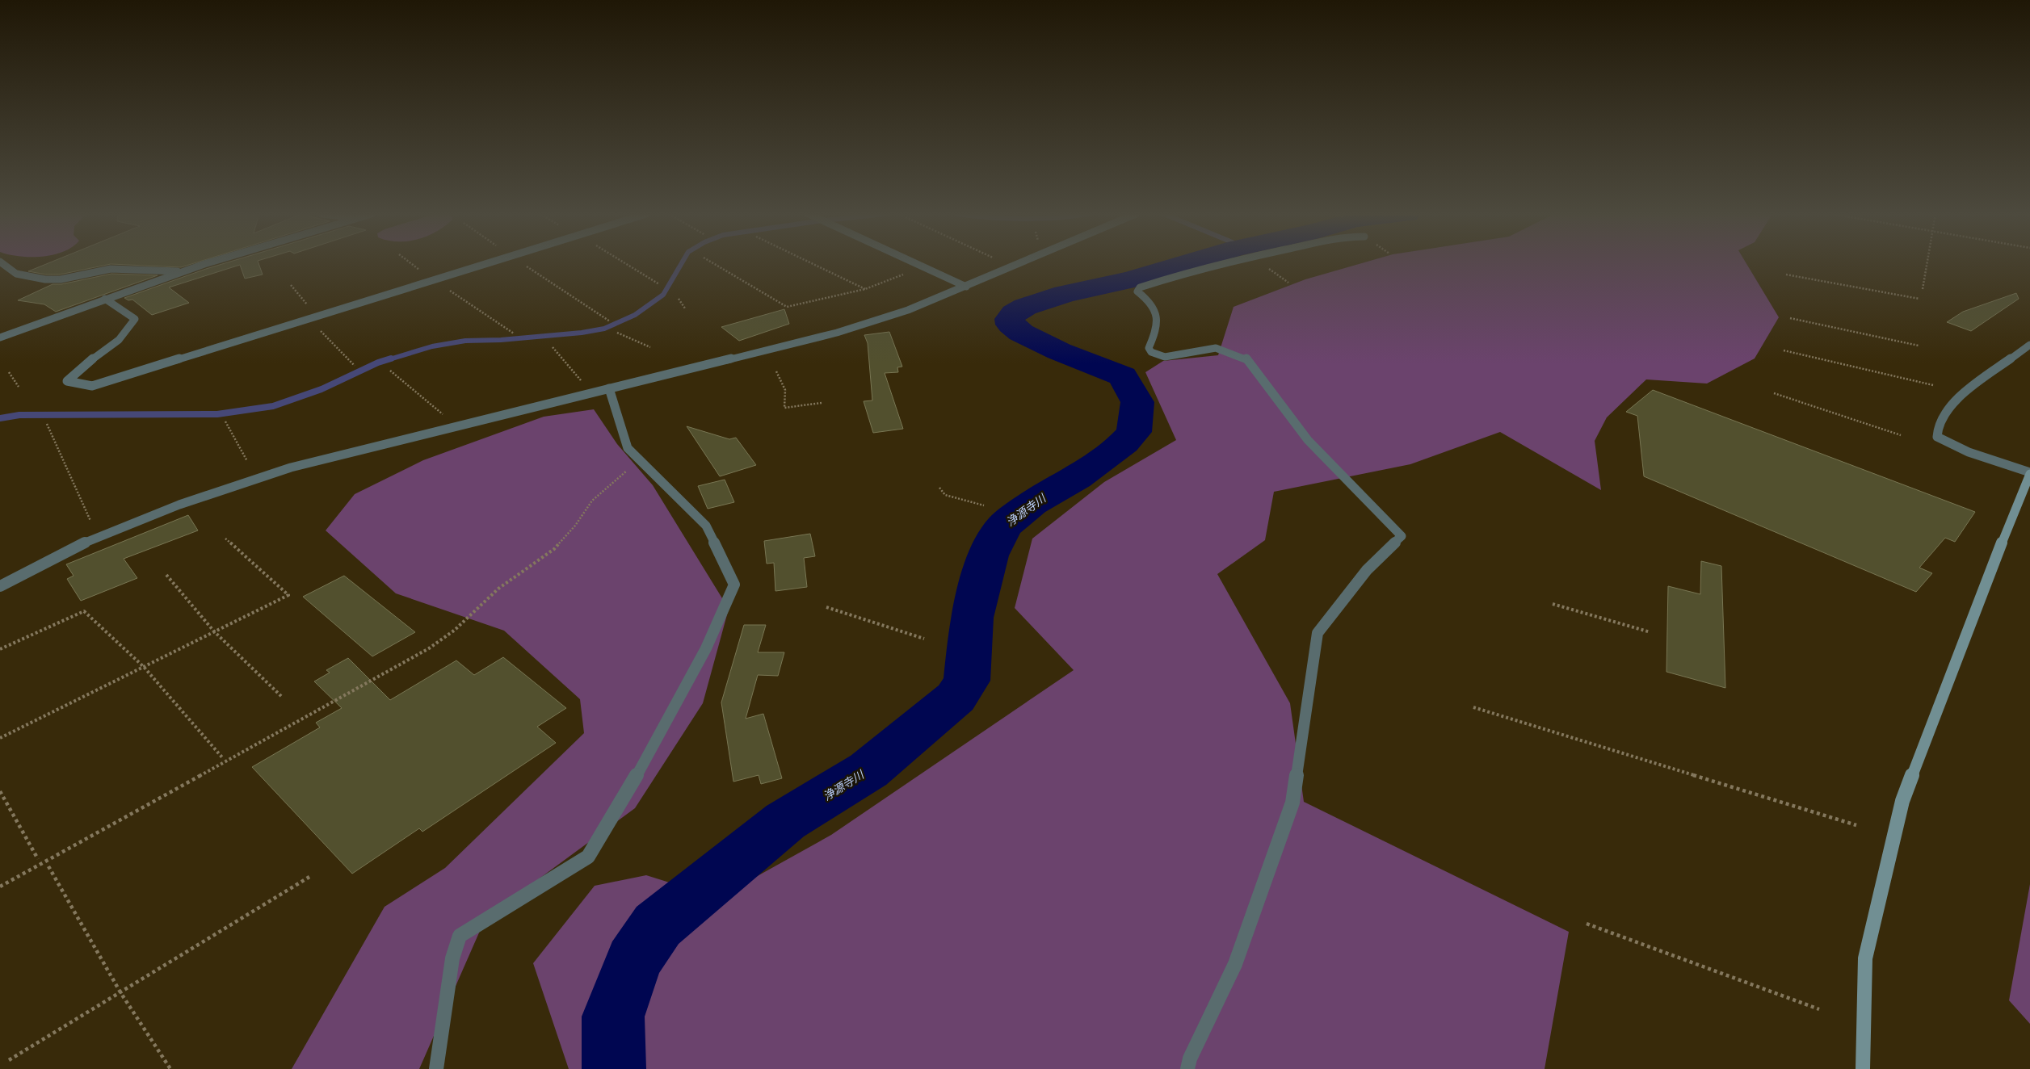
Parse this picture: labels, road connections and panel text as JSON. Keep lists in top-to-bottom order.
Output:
{
  "water": ["浄源寺川"]
}
